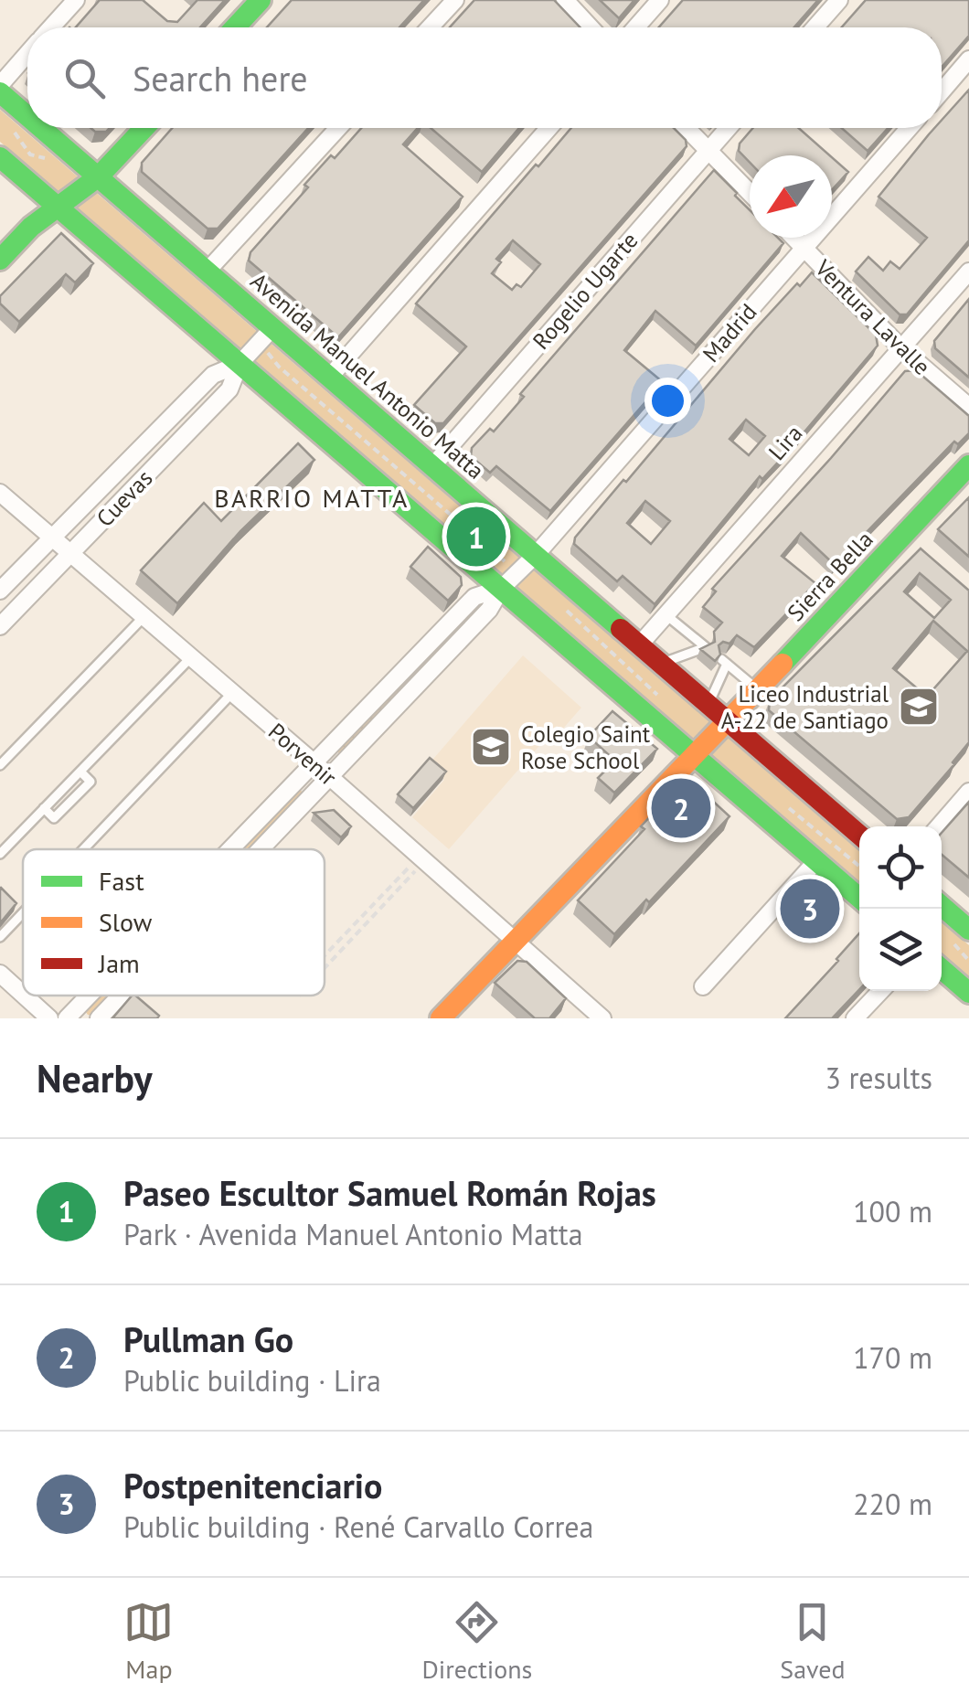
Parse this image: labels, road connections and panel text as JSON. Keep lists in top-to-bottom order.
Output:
{
  "streets": {
    "main road": ["Avenida Manuel Antonio Matta", "Sierra Bella"],
    "street": [
      "Rogelio Ugarte",
      "Ventura Lavalle",
      "Madrid",
      "Lira",
      "Cuevas",
      "Porvenir"
    ]
  },
  "crossings": [
    ["Rogelio Ugarte", "Avenida Manuel Antonio Matta"],
    ["Ventura Lavalle", "Madrid"],
    ["Ventura Lavalle", "Lira"],
    ["Madrid", "Avenida Manuel Antonio Matta"],
    ["Madrid", "Porvenir"],
    ["Avenida Manuel Antonio Matta", "Lira"],
    ["Avenida Manuel Antonio Matta", "Cuevas"],
    ["Avenida Manuel Antonio Matta", "Sierra Bella"],
    ["Cuevas", "Porvenir"]
  ],
  "districts": ["BARRIO MATTA"],
  "places": {
    "school or university": ["Liceo Industrial A-22 de Santiago", "Colegio Saint Rose School"]
  },
  "legend": ["Fast", "Slow", "Jam"],
  "north": "bottom left",
  "page": {
    "search": "Search here",
    "pins": ["1", "2", "3"],
    "heading": ["Nearby", "3 results"],
    "list": [
      {
        "mark": "1",
        "name": "Paseo Escultor Samuel Román Rojas",
        "note": "Park · Avenida Manuel Antonio Matta",
        "value": "100 m"
      },
      {
        "mark": "2",
        "name": "Pullman Go",
        "note": "Public building · Lira",
        "value": "170 m"
      },
      {
        "mark": "3",
        "name": "Postpenitenciario",
        "note": "Public building · René Carvallo Correa",
        "value": "220 m"
      }
    ],
    "nav": ["Map", "Directions", "Saved"]
  }
}
